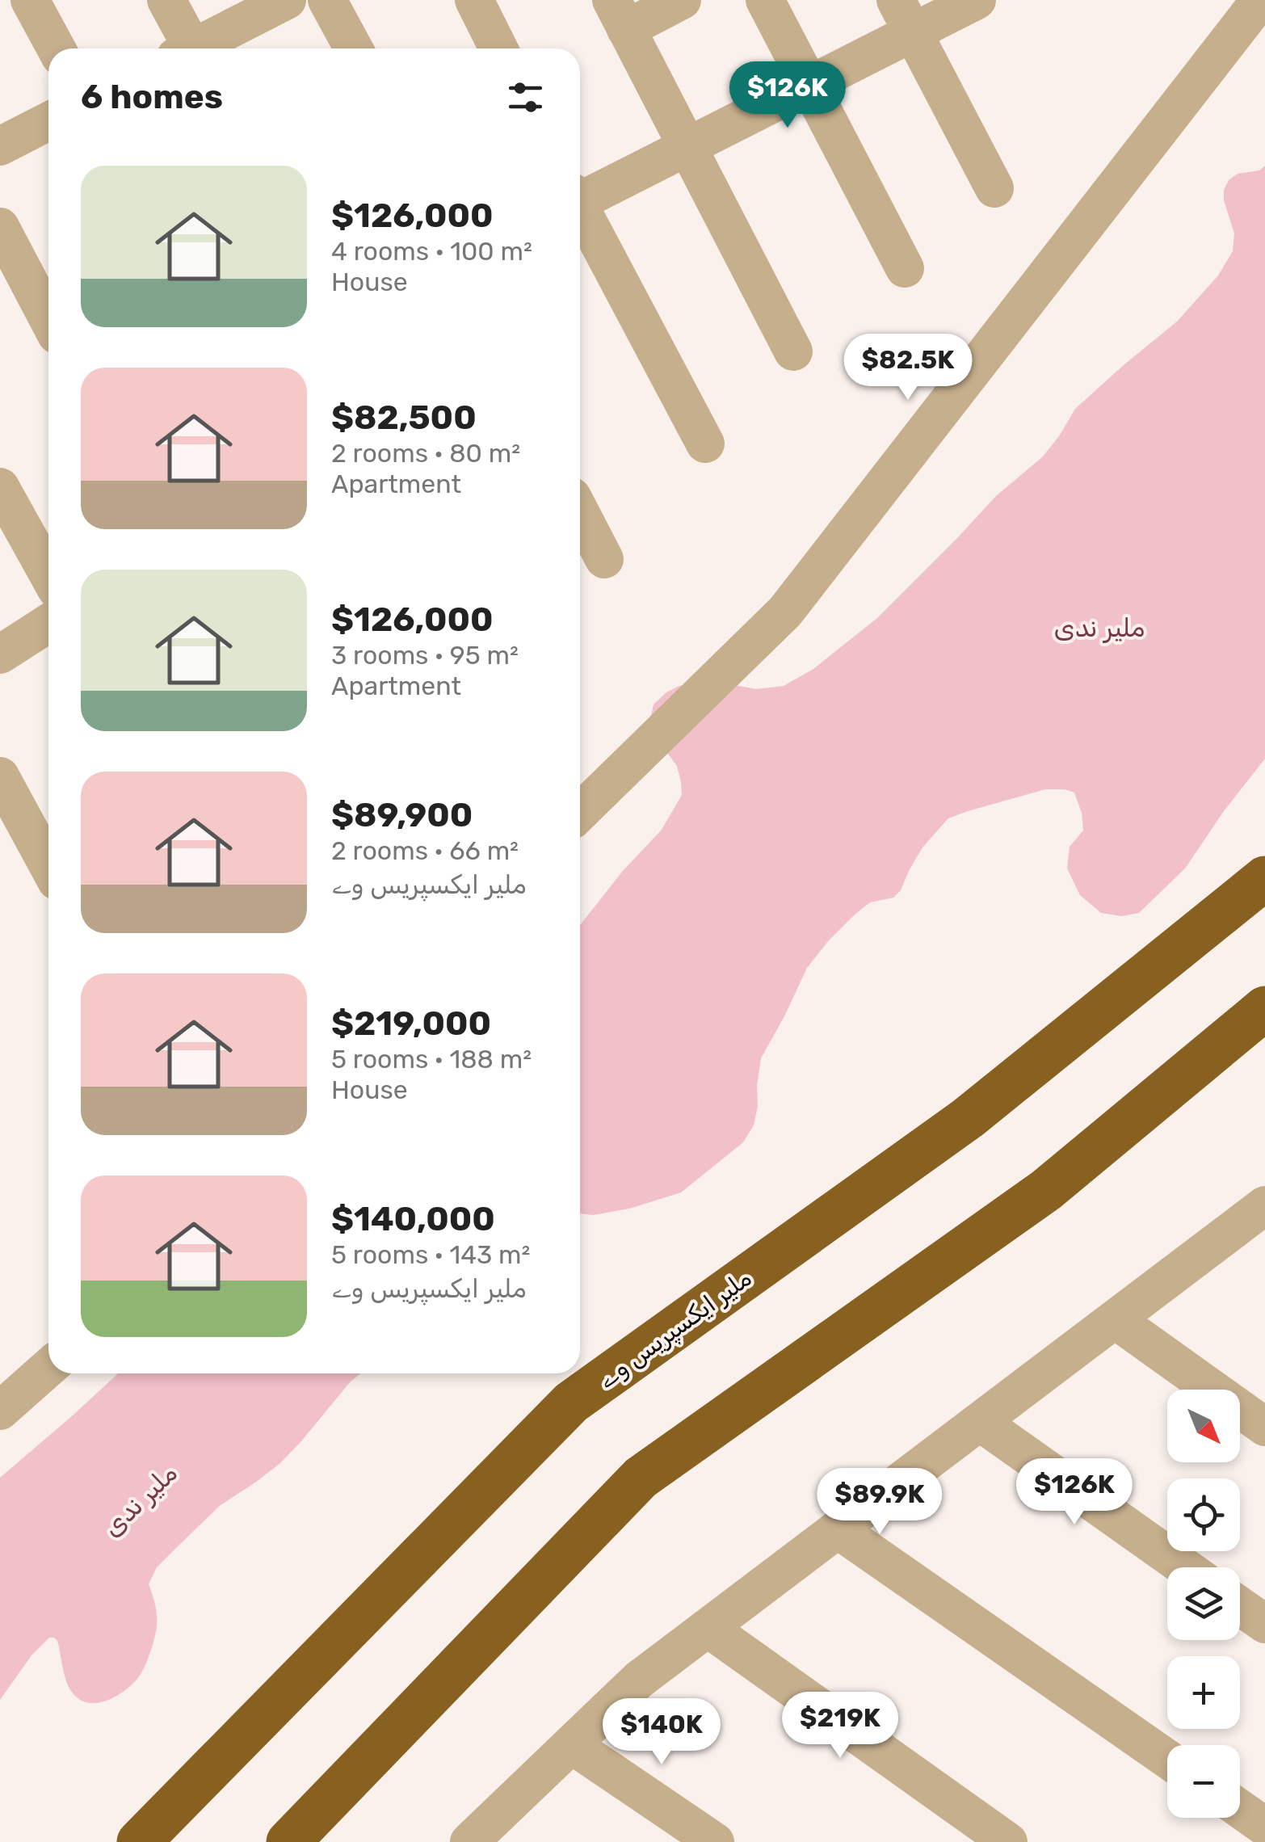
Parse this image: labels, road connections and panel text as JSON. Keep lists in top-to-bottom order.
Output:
{
  "streets": {
    "highway": ["ملیر ایکسپریس وے"]
  },
  "water": ["ملیر ندی"],
  "north": "bottom right",
  "page": {
    "heading": "6 homes",
    "price": [
      "$126K",
      "$82.5K",
      "$126K",
      "$89.9K",
      "$219K",
      "$140K"
    ],
    "list": [
      {
        "name": "$126,000",
        "note": "4 rooms · 100 m² · House"
      },
      {
        "name": "$82,500",
        "note": "2 rooms · 80 m² · Apartment"
      },
      {
        "name": "$126,000",
        "note": "3 rooms · 95 m² · Apartment"
      },
      {
        "name": "$89,900",
        "note": "2 rooms · 66 m² · ملیر ایکسپریس وے"
      },
      {
        "name": "$219,000",
        "note": "5 rooms · 188 m² · House"
      },
      {
        "name": "$140,000",
        "note": "5 rooms · 143 m² · ملیر ایکسپریس وے"
      }
    ],
    "map_buttons": ["+", "−"]
  }
}
